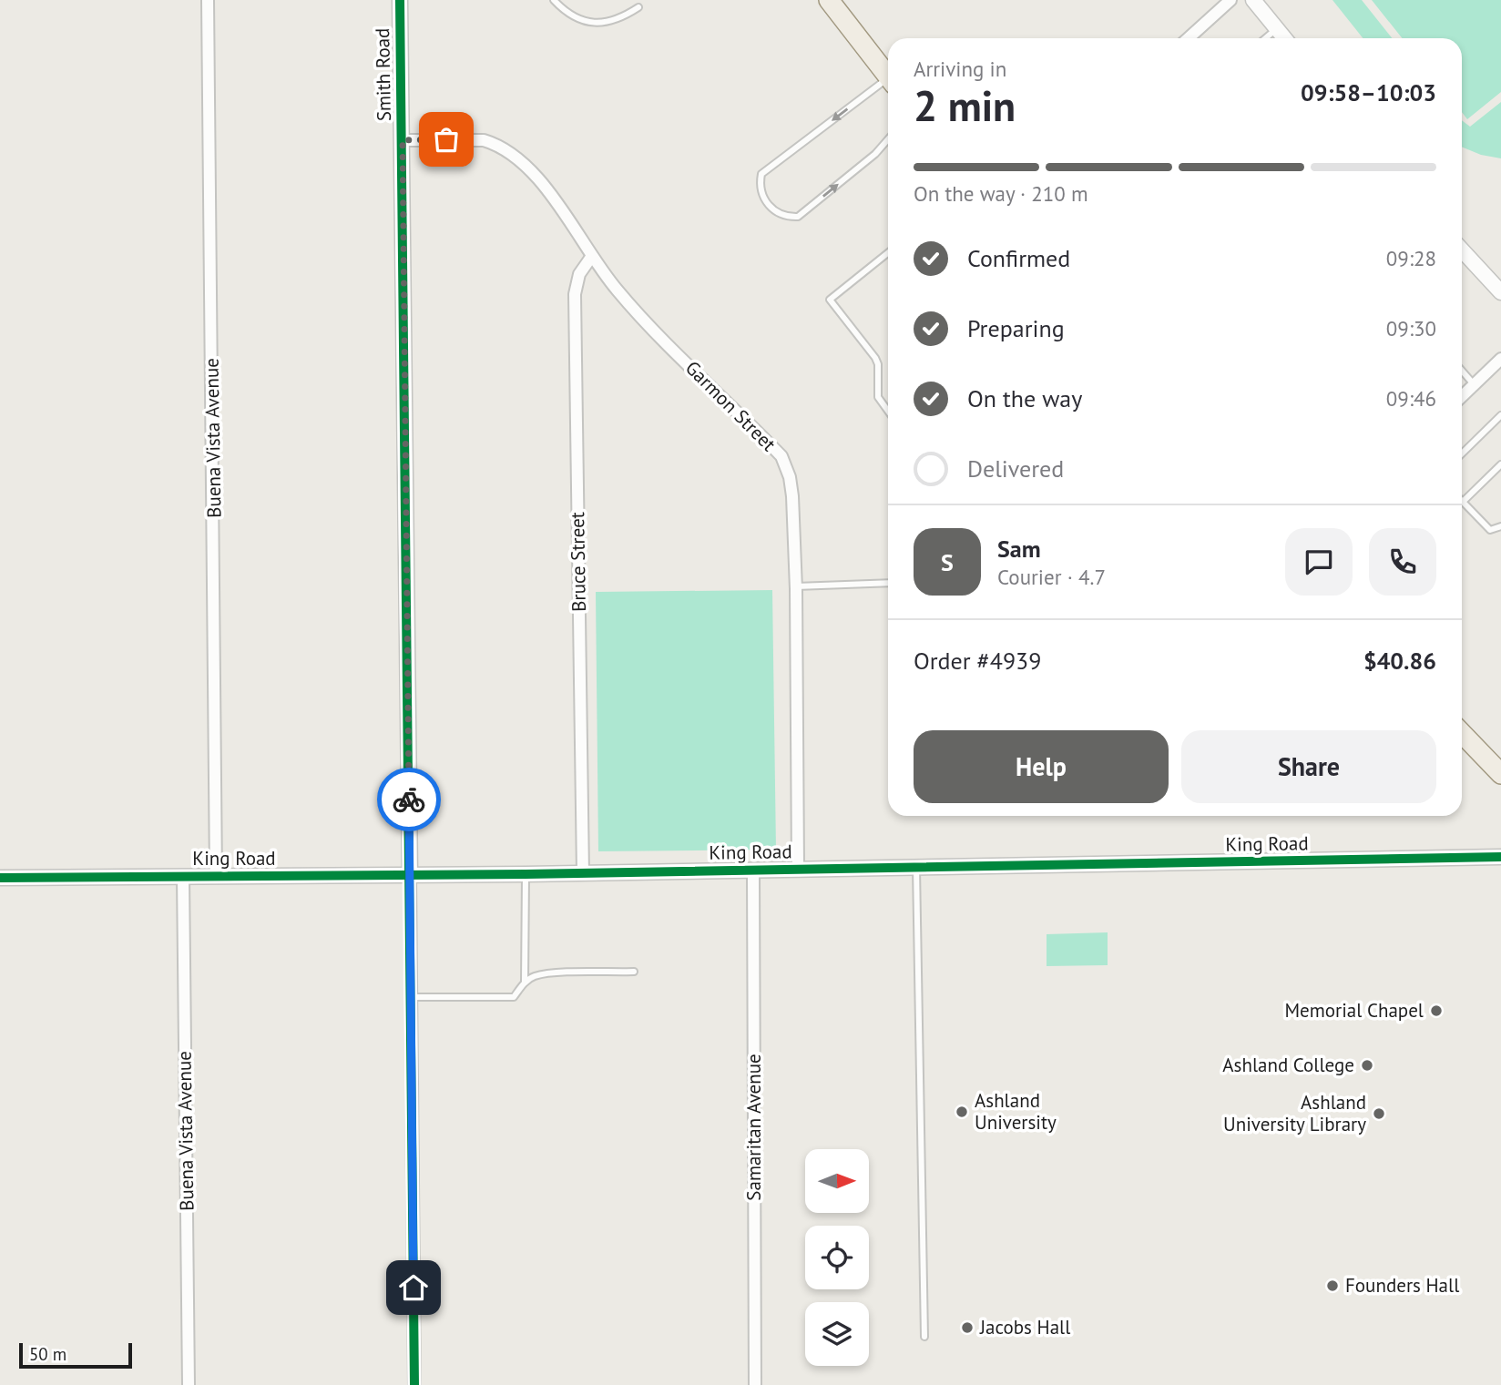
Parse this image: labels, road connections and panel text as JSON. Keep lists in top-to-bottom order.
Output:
{
  "streets": {
    "street": [
      "Smith Road",
      "Garmon Street",
      "Buena Vista Avenue",
      "Bruce Street",
      "King Road",
      "Samaritan Avenue"
    ]
  },
  "crossings": [
    ["Smith Road", "Garmon Street"],
    ["Smith Road", "King Road"],
    ["Garmon Street", "Bruce Street"],
    ["Garmon Street", "King Road"],
    ["Buena Vista Avenue", "King Road"],
    ["Bruce Street", "King Road"],
    ["King Road", "Samaritan Avenue"]
  ],
  "places": [
    "Memorial Chapel",
    "Ashland College",
    "Ashland University",
    "Ashland University Library",
    "Founders Hall",
    "Jacobs Hall"
  ],
  "scale_bar": "50 m",
  "north": "right",
  "page": {
    "heading": ["2 min", "Arriving in", "09:58–10:03"],
    "panel": [
      "Sam",
      "Courier · 4.7",
      "Order #4939",
      "$40.86"
    ],
    "bar": "On the way · 210 m",
    "list": [
      ["Confirmed", "09:28"],
      ["Preparing", "09:30"],
      ["On the way", "09:46"],
      "Delivered"
    ],
    "round": "S",
    "buttons": ["Help", "Share"],
    "scale": "50 m"
  }
}
